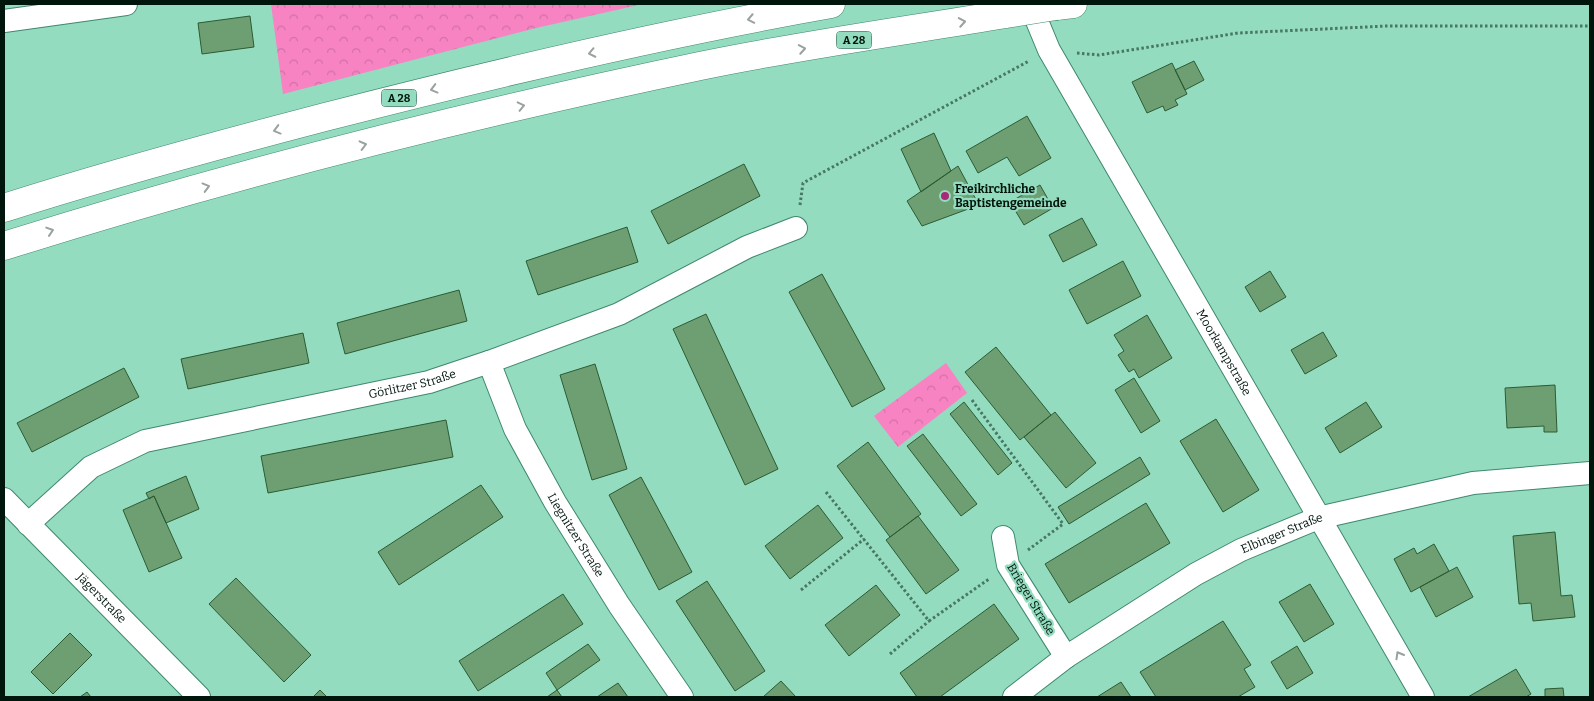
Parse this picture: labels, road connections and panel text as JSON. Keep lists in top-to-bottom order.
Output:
{
  "streets": {
    "highway": ["A 28"],
    "street": [
      "Moorkampstraße",
      "Görlitzer Straße",
      "Elbinger Straße",
      "Liegnitzer Straße",
      "Jägerstraße",
      "Brieger Straße"
    ]
  },
  "crossings": [
    ["A 28", "Moorkampstraße"],
    ["Moorkampstraße", "Elbinger Straße"],
    ["Görlitzer Straße", "Liegnitzer Straße"],
    ["Görlitzer Straße", "Jägerstraße"],
    ["Elbinger Straße", "Brieger Straße"]
  ],
  "places": ["Freikirchliche Baptistengemeinde"]
}
